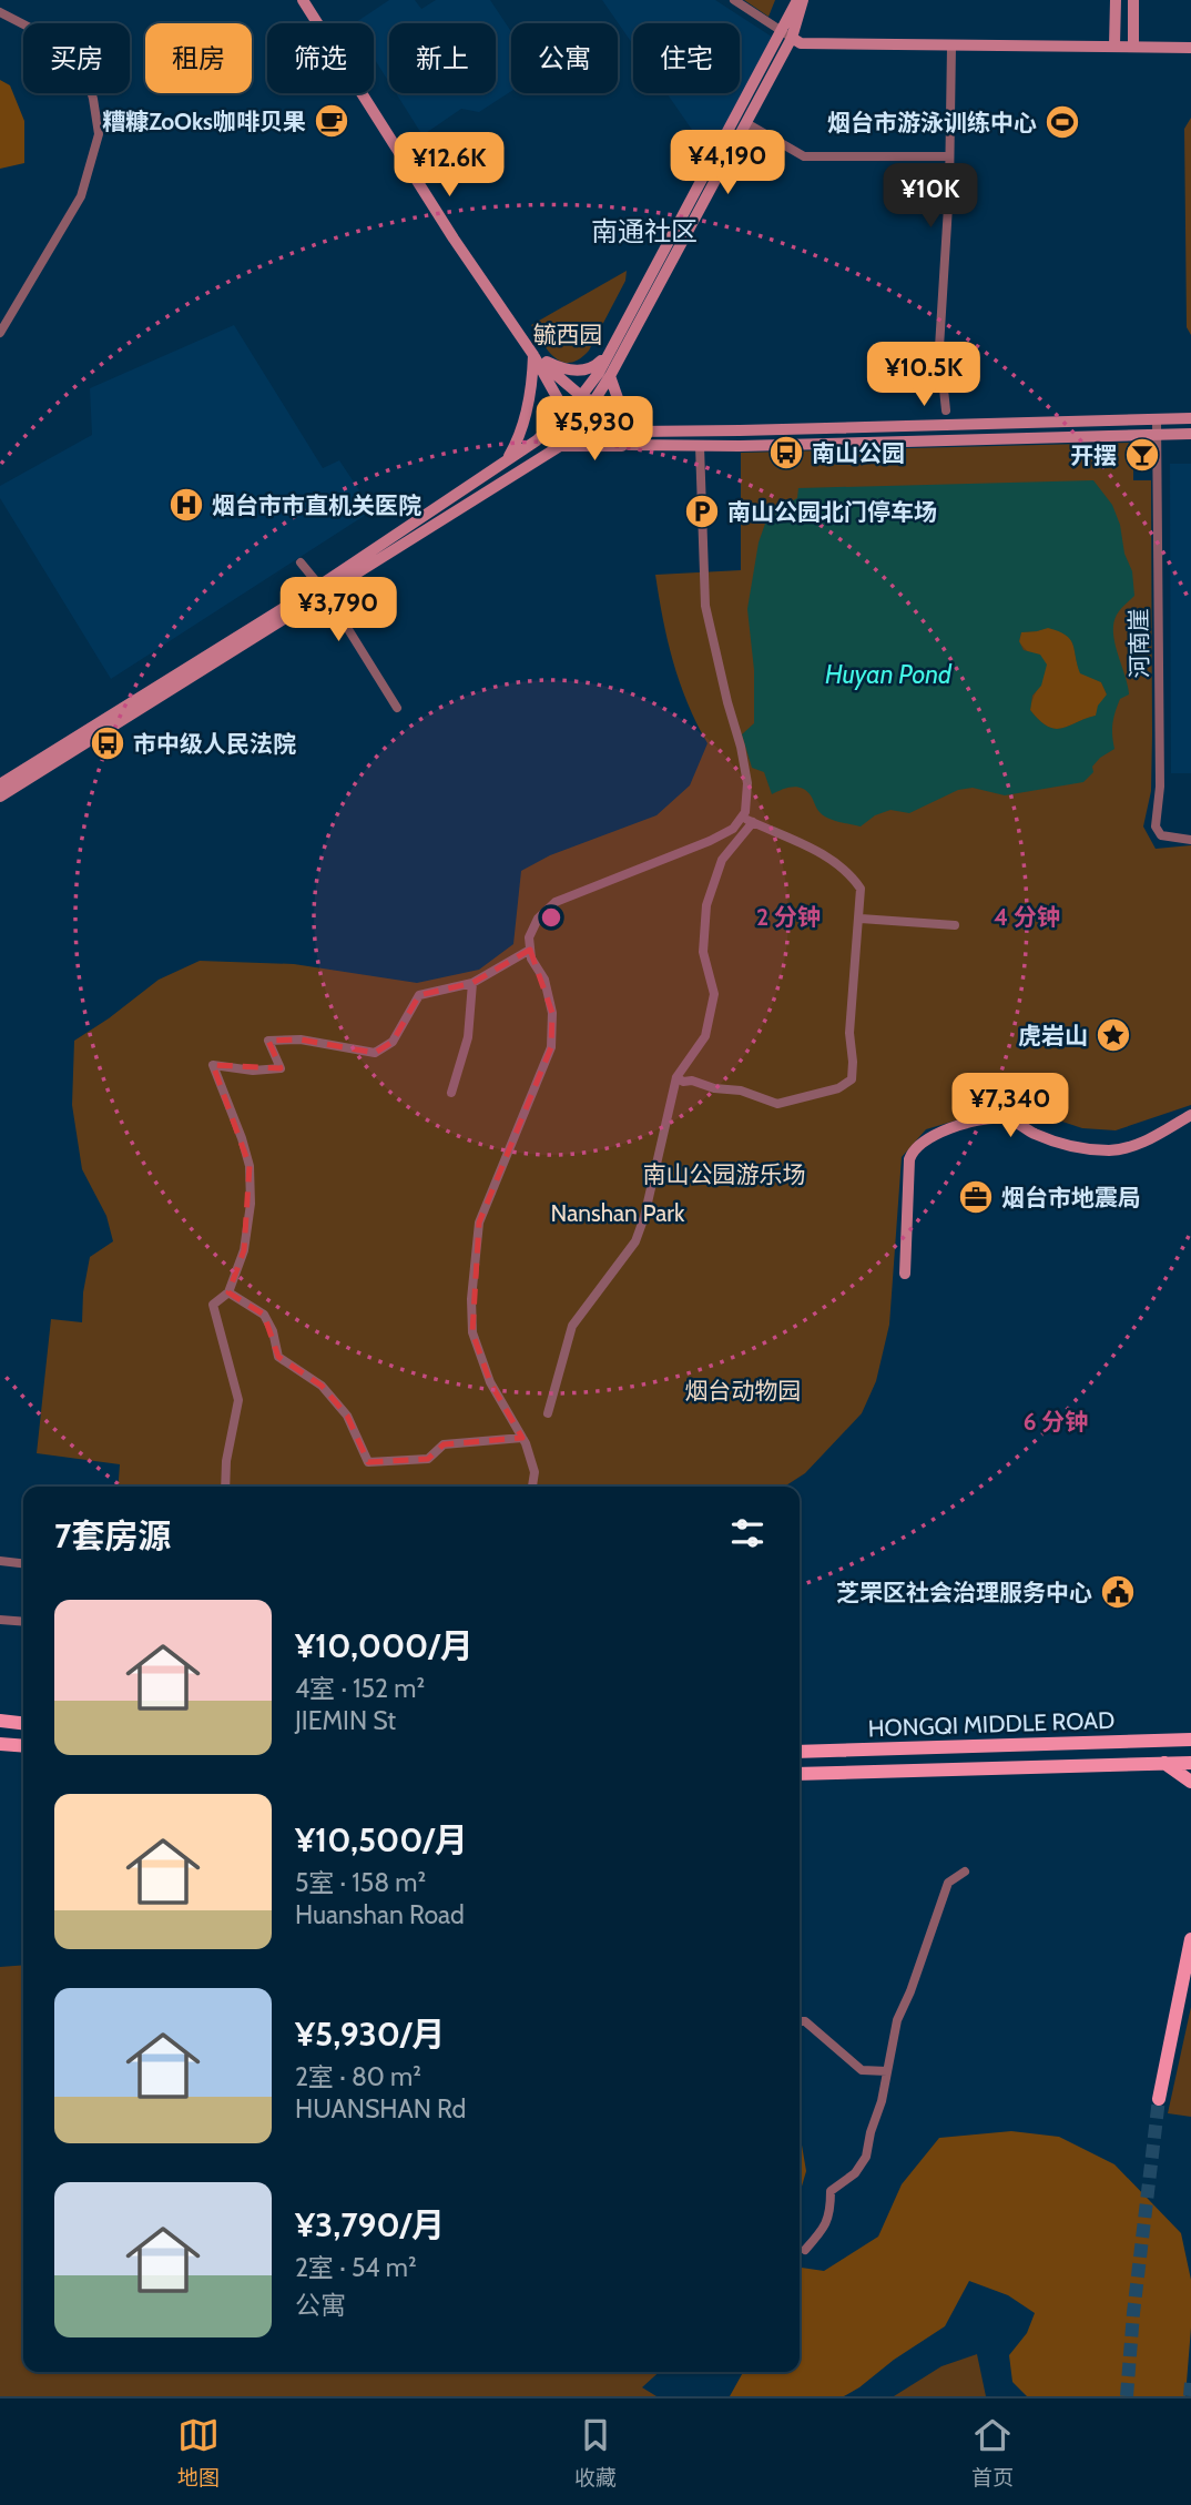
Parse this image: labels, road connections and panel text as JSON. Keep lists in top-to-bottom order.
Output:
{
  "streets": {
    "main road": ["HONGQI MIDDLE ROAD"],
    "street": ["河南崖"]
  },
  "districts": ["南通社区"],
  "water": ["Huyan Pond"],
  "parks": [
    "毓西园",
    "南山公园游乐场",
    "Nanshan Park",
    "烟台动物园"
  ],
  "places": {
    "cafe": ["糟糠ZoOks咖啡贝果"],
    "sports": ["烟台市游泳训练中心"],
    "bus stop": ["南山公园", "市中级人民法院"],
    "bar": ["开摆"],
    "hospital": ["烟台市市直机关医院"],
    "parking": ["南山公园北门停车场"],
    "place": ["虎岩山"],
    "office": ["烟台市地震局"],
    "public building": ["芝罘区社会治理服务中心"]
  },
  "page": {
    "chip": [
      "买房",
      "租房",
      "筛选",
      "新上",
      "公寓",
      "住宅"
    ],
    "price": [
      "¥4,190",
      "¥12.6K",
      "¥10K",
      "¥10.5K",
      "¥5,930",
      "¥3,790",
      "¥7,340"
    ],
    "heading": "7套房源",
    "list": [
      {
        "name": "¥10,000/月",
        "note": "4室 · 152 m² · JIEMIN St"
      },
      {
        "name": "¥10,500/月",
        "note": "5室 · 158 m² · Huanshan Road"
      },
      {
        "name": "¥5,930/月",
        "note": "2室 · 80 m² · HUANSHAN Rd"
      },
      {
        "name": "¥3,790/月",
        "note": "2室 · 54 m² · 公寓"
      }
    ],
    "tabs": ["地图", "收藏", "首页"]
  },
  "rings": ["2 分钟", "4 分钟", "6 分钟"]
}
